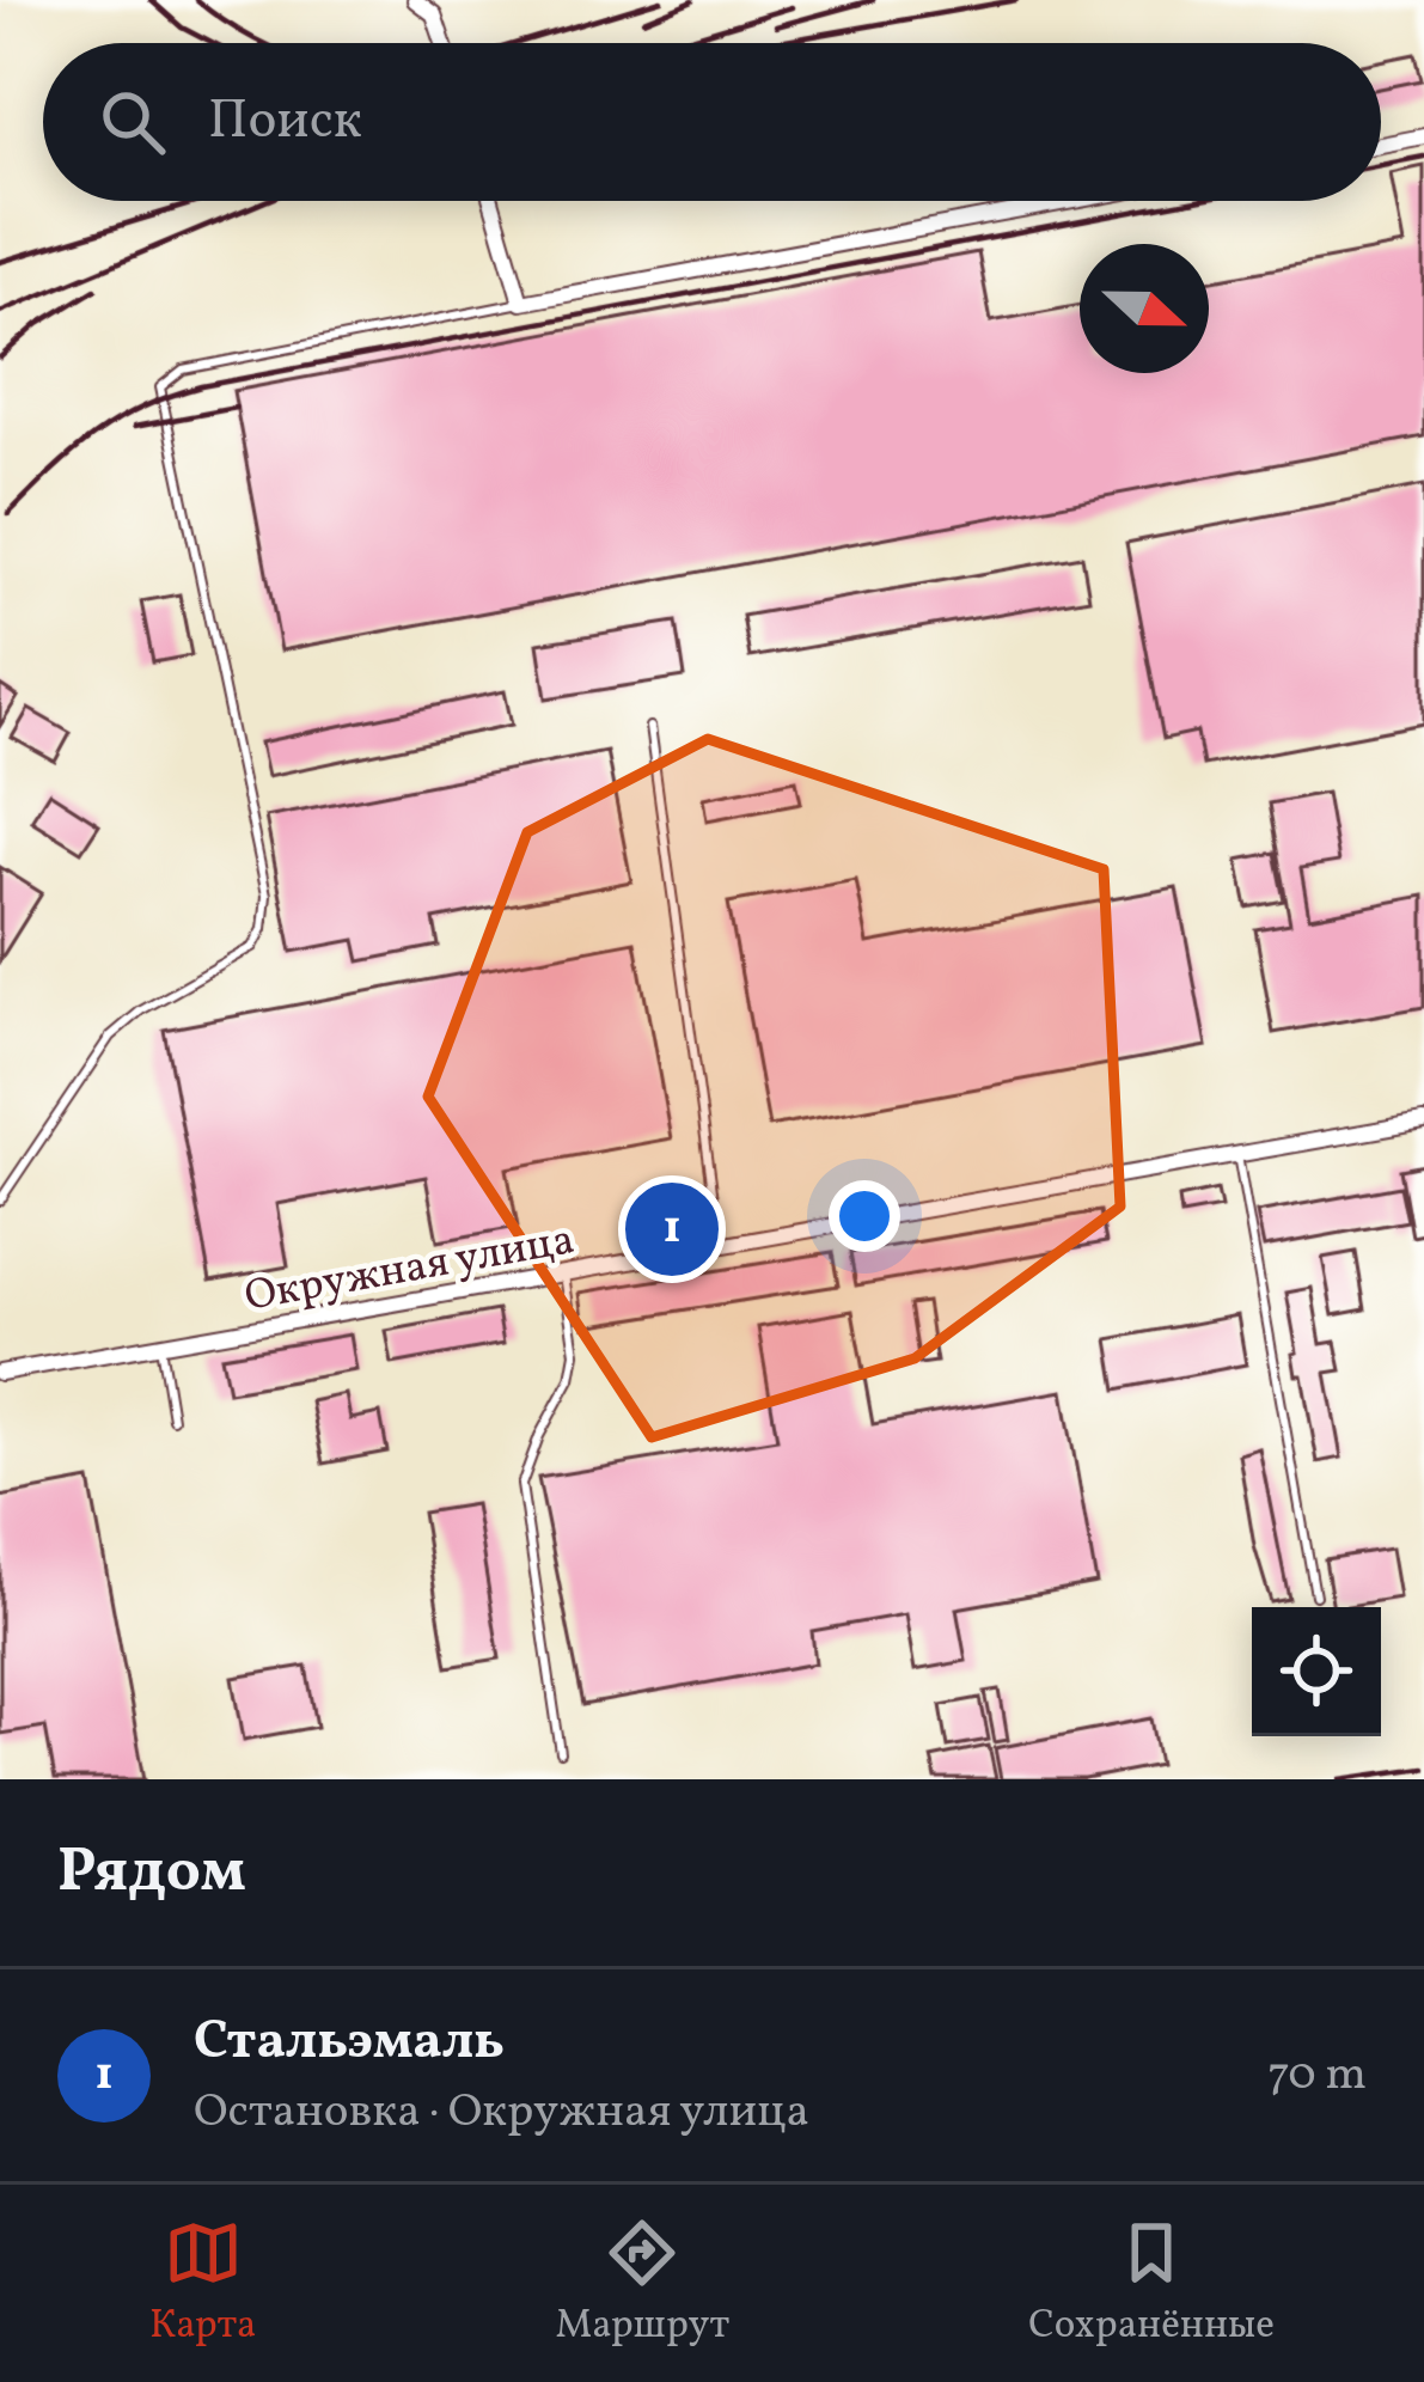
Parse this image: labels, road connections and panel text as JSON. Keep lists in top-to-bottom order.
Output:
{
  "streets": {
    "street": ["Окружная улица"]
  },
  "north": "right",
  "page": {
    "search": "Поиск",
    "pins": "1",
    "heading": "Рядом",
    "list": [
      {
        "mark": "1",
        "name": "Стальэмаль",
        "note": "Остановка · Окружная улица",
        "value": "70 m"
      }
    ],
    "nav": ["Карта", "Маршрут", "Сохранённые"]
  }
}
